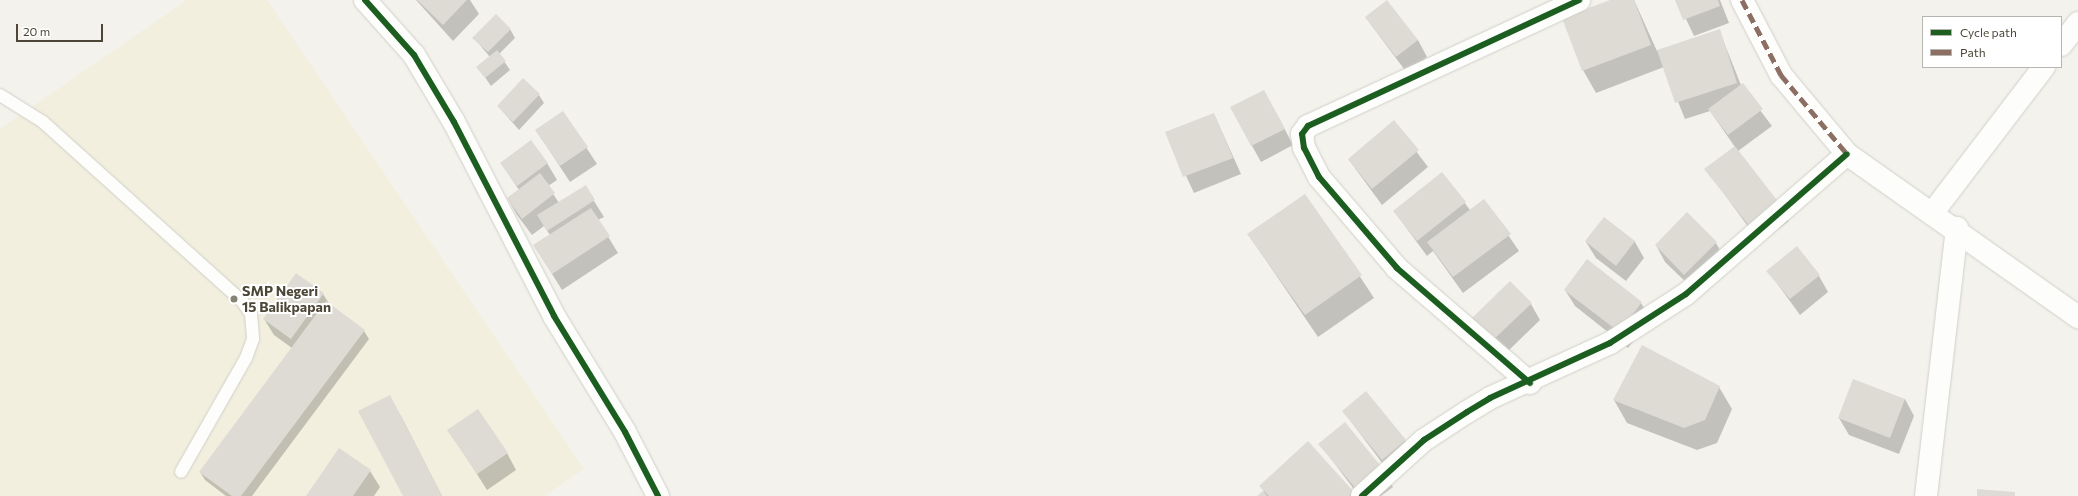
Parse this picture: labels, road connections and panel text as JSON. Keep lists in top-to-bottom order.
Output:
{
  "places": ["SMP Negeri 15 Balikpapan"],
  "legend": ["Cycle path", "Path"],
  "scale_bar": "20 m"
}
